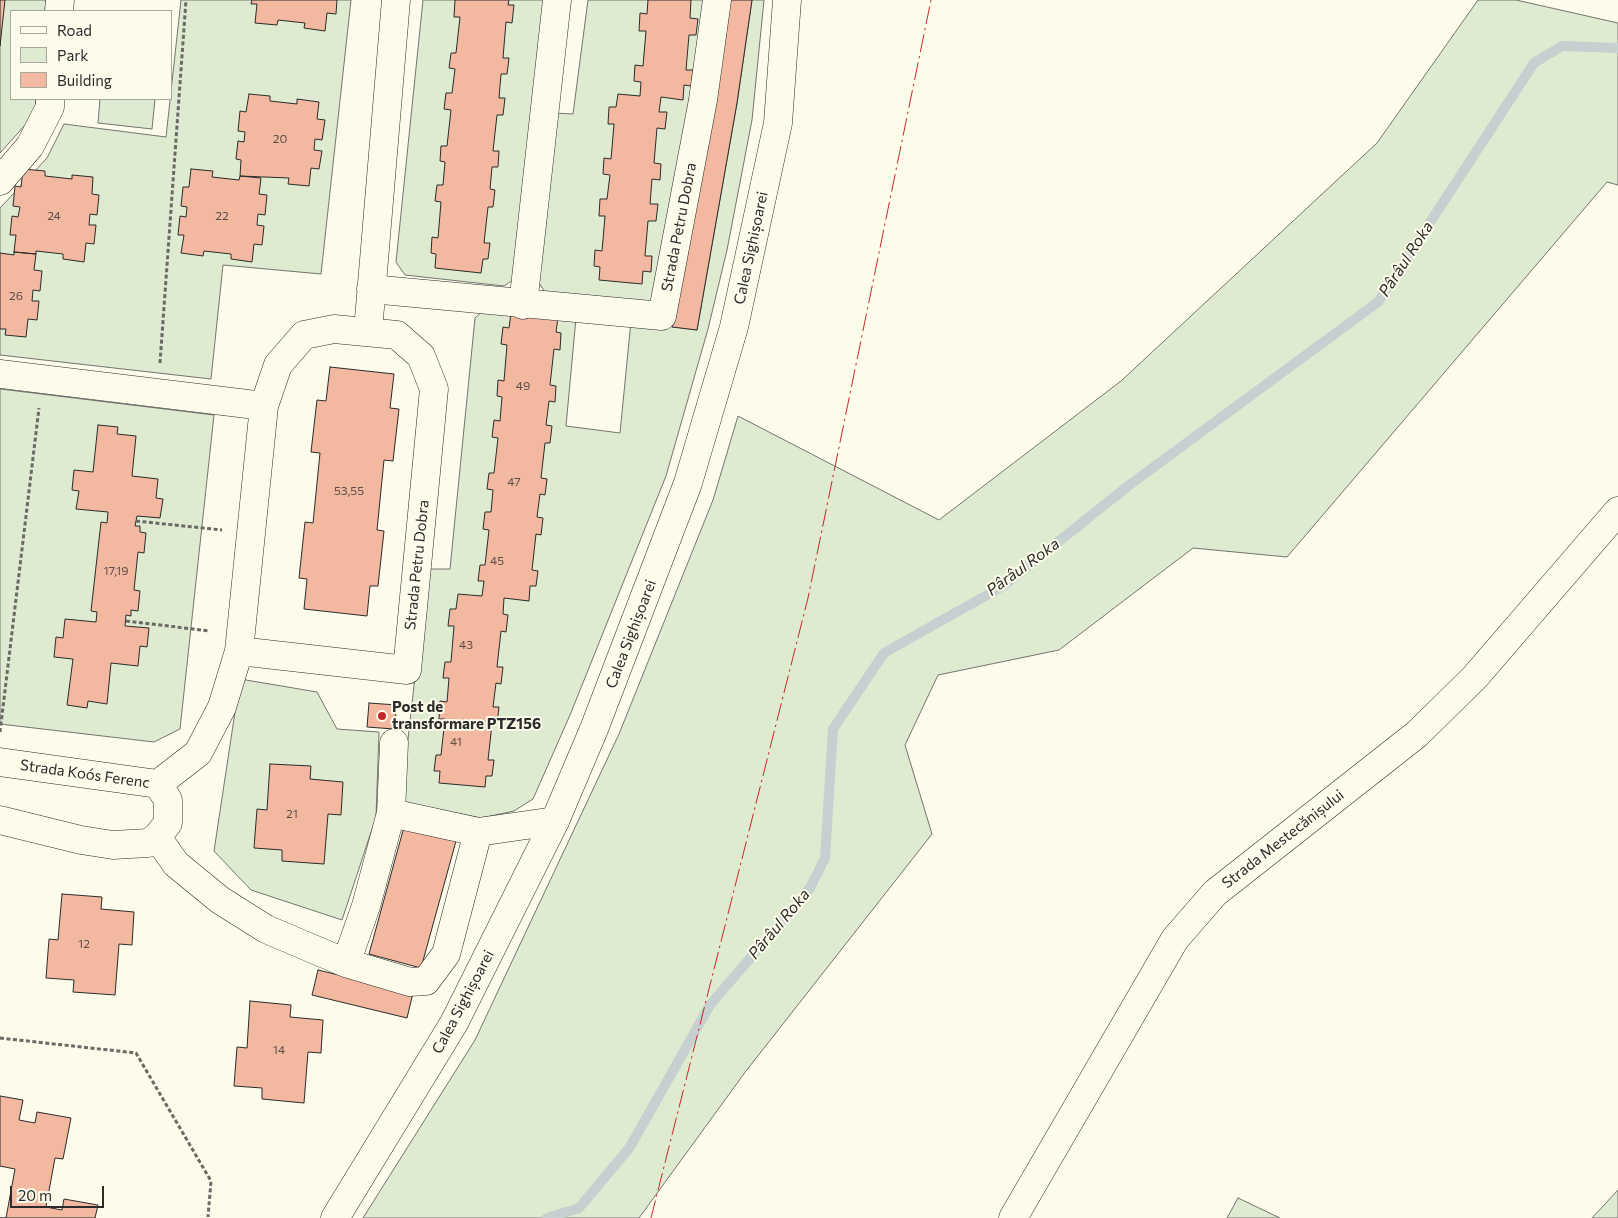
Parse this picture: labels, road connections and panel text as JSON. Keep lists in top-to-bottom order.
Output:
{
  "streets": {
    "street": [
      "Strada Petru Dobra",
      "Calea Sighișoarei",
      "Strada Koós Ferenc",
      "Strada Mestecănișului"
    ]
  },
  "crossings": [
    ["Strada Petru Dobra", "Strada Koós Ferenc"]
  ],
  "water": ["Pârâul Roka"],
  "places": ["Post de transformare PTZ156"],
  "house_numbers": [
    "20",
    "24",
    "22",
    "26",
    "49",
    "47",
    "53,55",
    "45",
    "17,19",
    "43",
    "41",
    "21",
    "12",
    "14"
  ],
  "legend": ["Road", "Park", "Building"],
  "scale_bar": "20 m"
}
